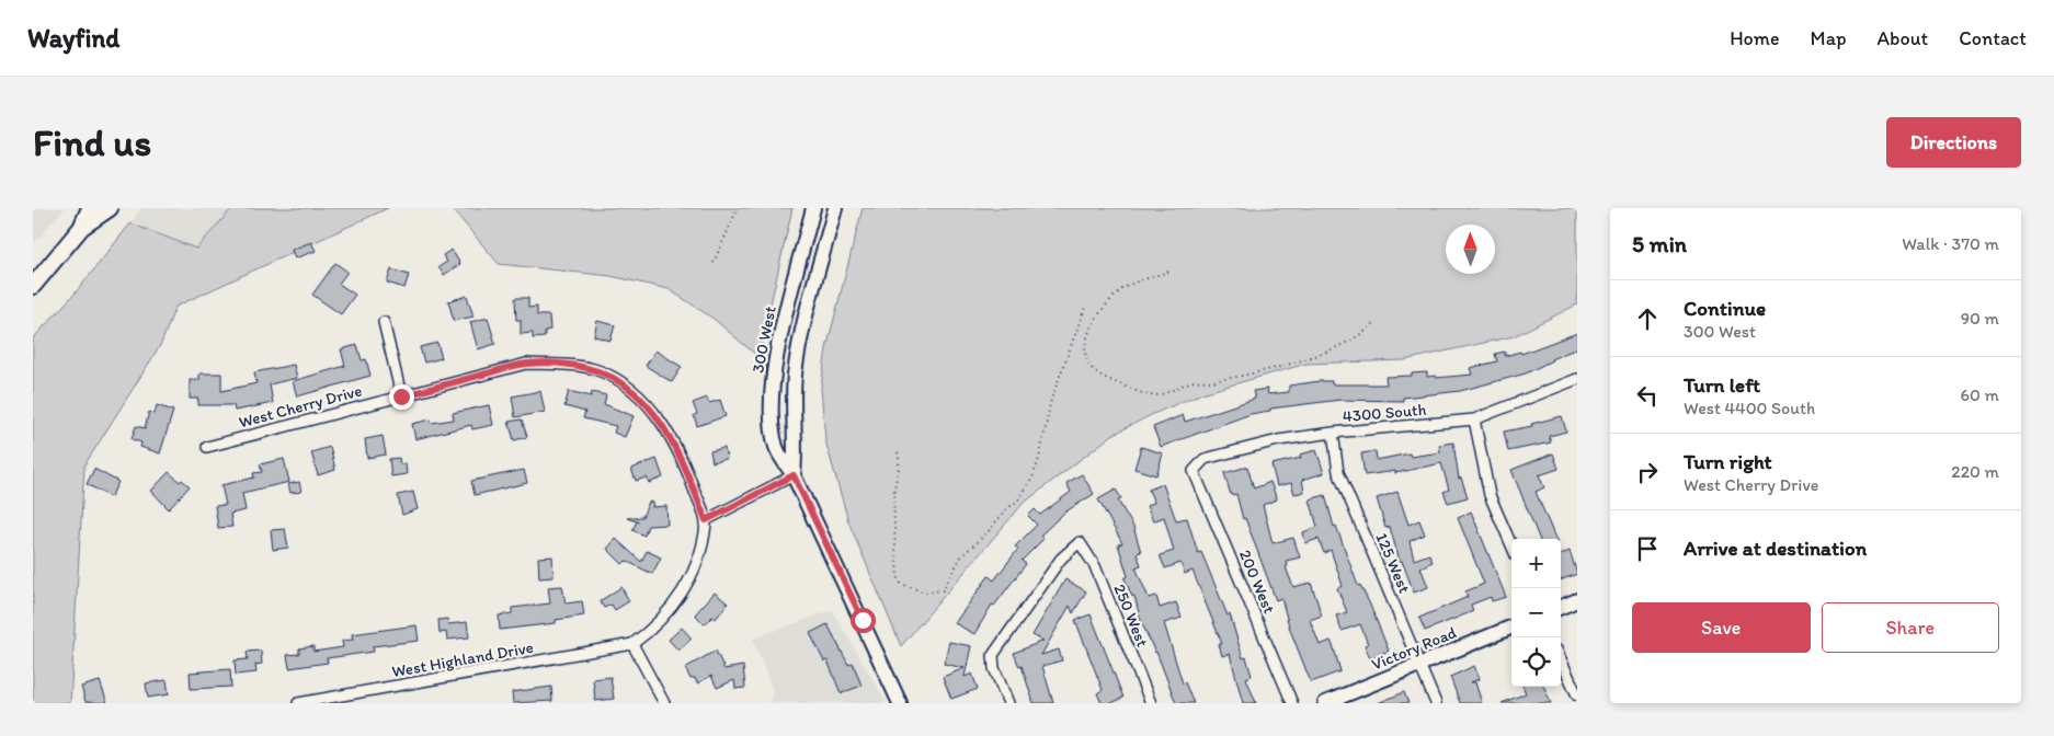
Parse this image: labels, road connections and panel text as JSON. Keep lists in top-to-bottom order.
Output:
{
  "streets": {
    "main road": ["300 West", "Victory Road"],
    "street": [
      "West Cherry Drive",
      "4300 South",
      "125 West",
      "200 West",
      "250 West",
      "West Highland Drive"
    ]
  },
  "crossings": [
    ["4300 South", "125 West"],
    ["4300 South", "200 West"],
    ["125 West", "Victory Road"]
  ],
  "north": "top",
  "page": {
    "header": "Wayfind",
    "nav": [
      "Home",
      "Map",
      "About",
      "Contact"
    ],
    "buttons": [
      "Directions",
      ["Save", "Share"]
    ],
    "title": "Find us",
    "heading": ["5 min", "Walk · 370 m"],
    "list": [
      ["Continue", "300 West", "90 m"],
      ["Turn left", "West 4400 South", "60 m"],
      ["Turn right", "West Cherry Drive", "220 m"],
      "Arrive at destination"
    ],
    "map_buttons": ["+", "−"]
  }
}
